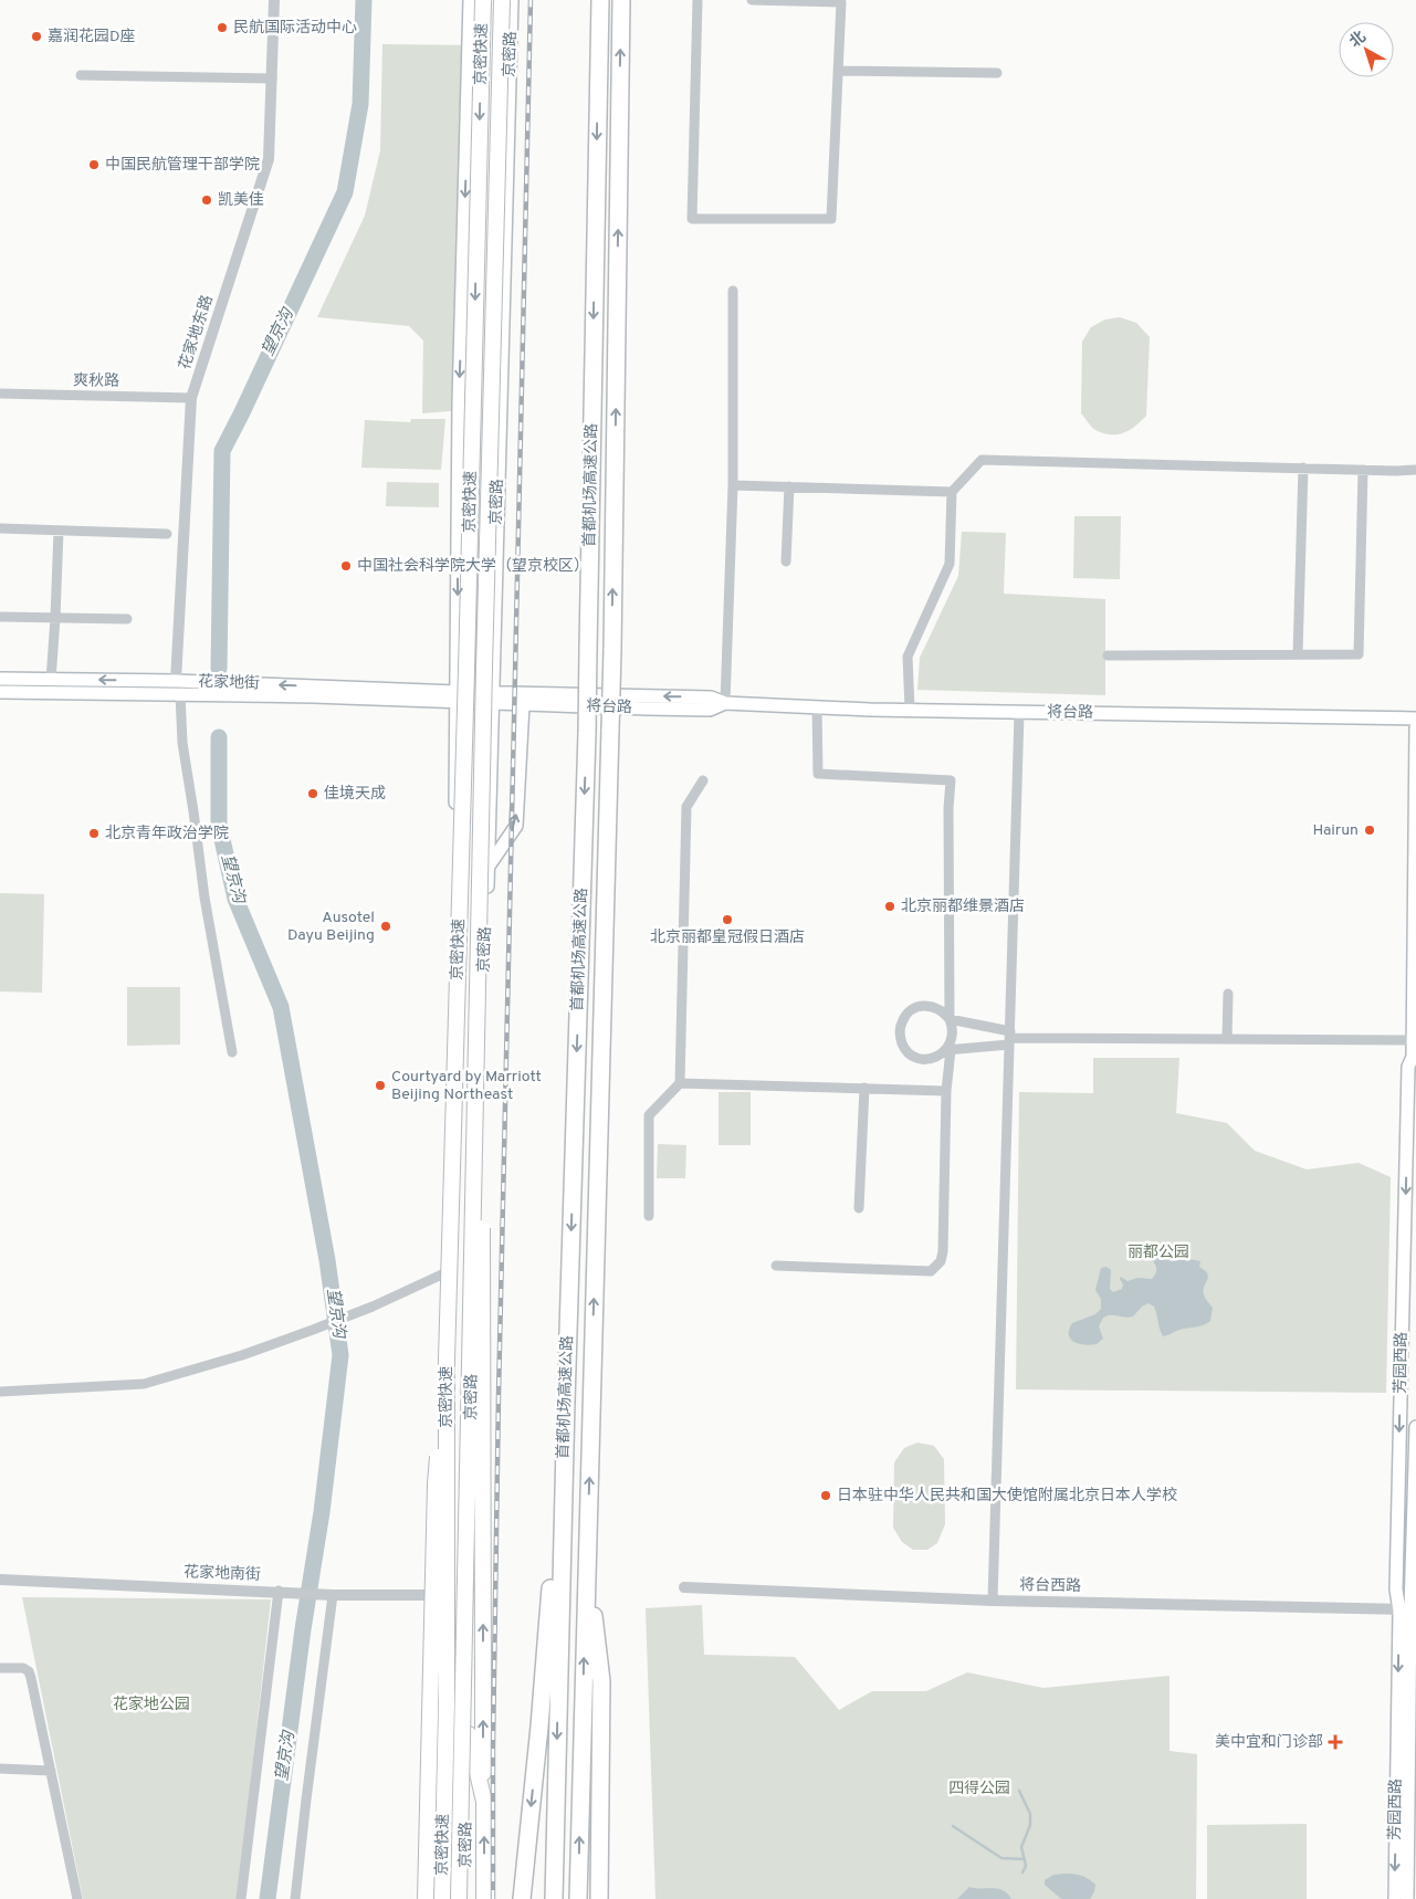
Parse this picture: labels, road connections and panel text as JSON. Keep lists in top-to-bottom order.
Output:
{
  "streets": {
    "highway": ["京密快速", "首都机场高速公路"],
    "main road": [
      "京密路",
      "花家地街",
      "将台路",
      "芳园西路"
    ],
    "street": [
      "花家地东路",
      "爽秋路",
      "花家地南街",
      "将台西路"
    ]
  },
  "crossings": [
    ["京密快速", "京密路"],
    ["京密路", "花家地街"],
    ["京密路", "将台路"],
    ["京密路", "花家地南街"],
    ["花家地东路", "爽秋路"],
    ["花家地东路", "花家地街"],
    ["芳园西路", "将台西路"]
  ],
  "water": ["望京沟"],
  "parks": ["丽都公园", "花家地公园", "四得公园"],
  "places": {
    "other": [
      "民航国际活动中心",
      "嘉润花园D座",
      "中国民航管理干部学院",
      "凯美佳",
      "中国社会科学院大学（望京校区）",
      "佳境天成",
      "Hairun",
      "北京青年政治学院",
      "北京丽都维景酒店",
      "北京丽都皇冠假日酒店",
      "Ausotel Dayu Beijing",
      "Courtyard by Marriott Beijing Northeast",
      "日本驻中华人民共和国大使馆附属北京日本人学校"
    ],
    "health": ["美中宜和门诊部"]
  },
  "north": "top left"
}
